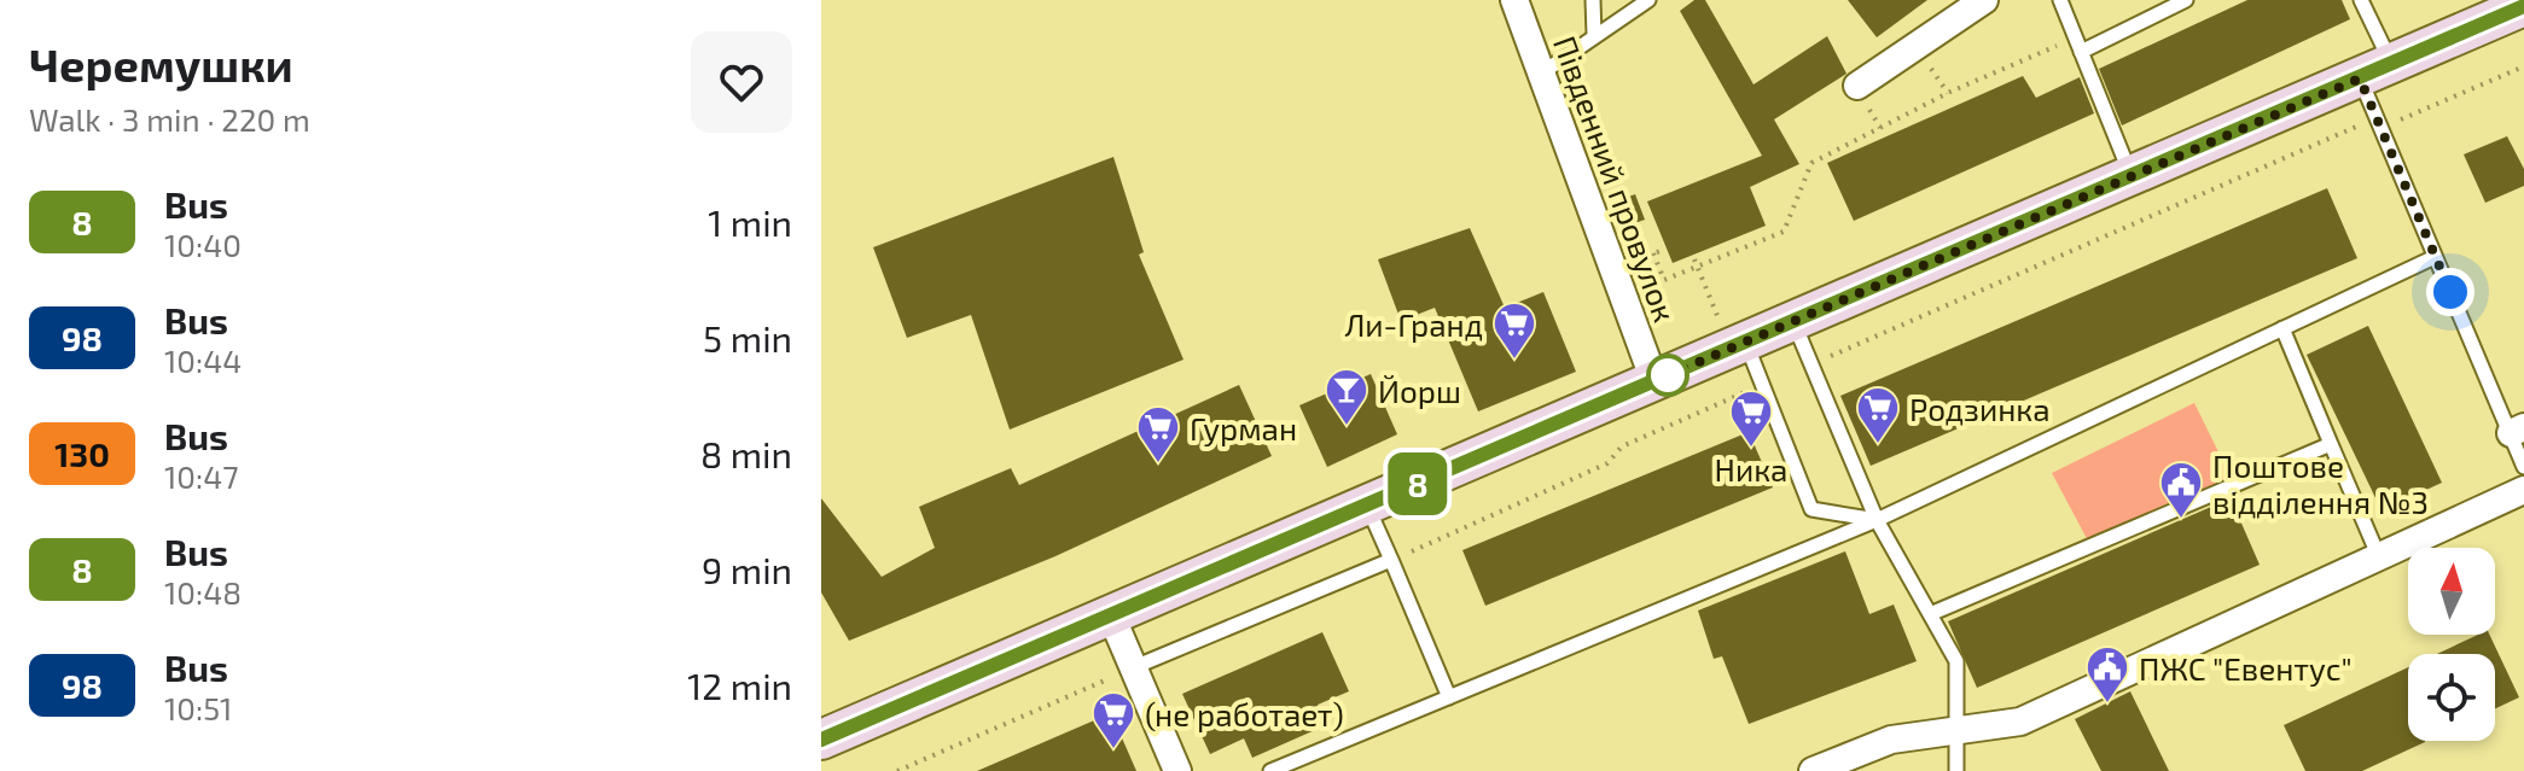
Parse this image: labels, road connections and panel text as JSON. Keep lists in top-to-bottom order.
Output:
{
  "streets": {
    "street": ["Південний провулок"]
  },
  "places": {
    "supermarket": [
      "Ли-Гранд",
      "Родзинка",
      "Ника",
      "Гурман",
      "(не работает)"
    ],
    "bar": ["Йорш"],
    "public building": ["Поштове відділення №3", "ПЖС \"Евентус\""]
  },
  "lines": ["bus line 8"],
  "north": "top",
  "page": {
    "heading": ["Черемушки", "Walk · 3 min · 220 m"],
    "on_map": "8",
    "list": [
      {
        "mark": "8",
        "name": "Bus",
        "note": "10:40",
        "value": "1 min"
      },
      {
        "mark": "98",
        "name": "Bus",
        "note": "10:44",
        "value": "5 min"
      },
      {
        "mark": "130",
        "name": "Bus",
        "note": "10:47",
        "value": "8 min"
      },
      {
        "mark": "8",
        "name": "Bus",
        "note": "10:48",
        "value": "9 min"
      },
      {
        "mark": "98",
        "name": "Bus",
        "note": "10:51",
        "value": "12 min"
      }
    ]
  }
}
